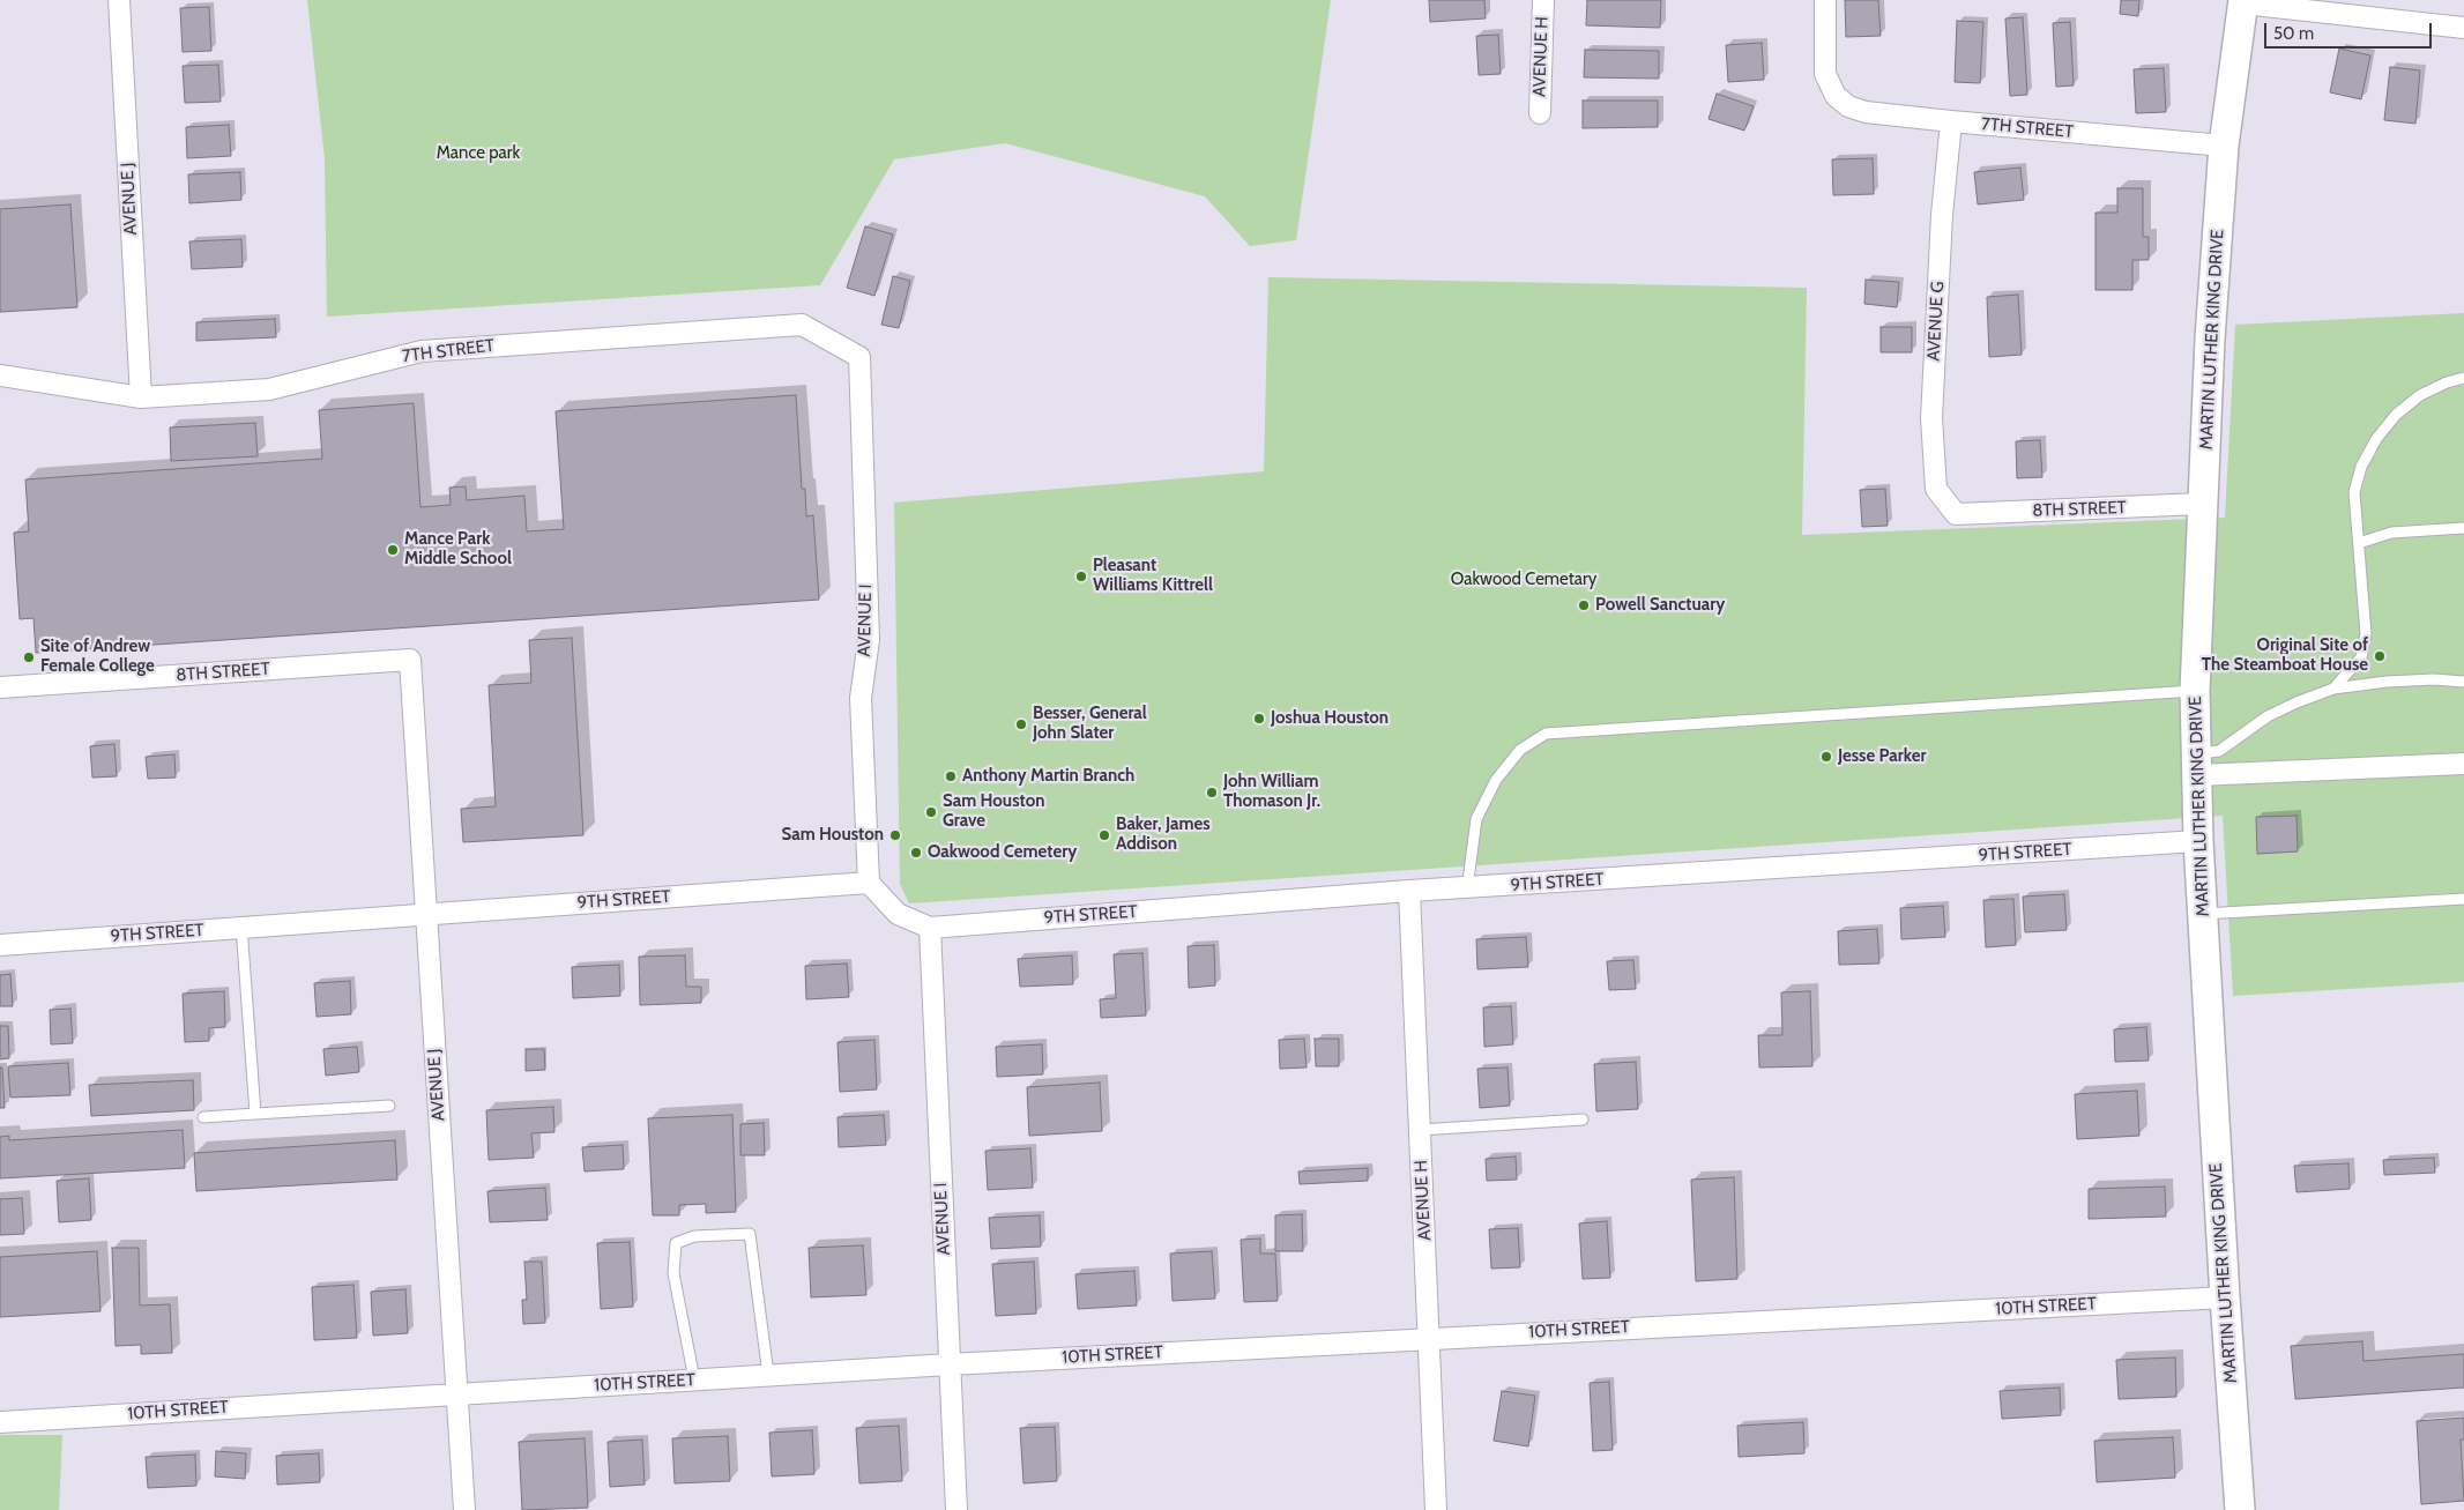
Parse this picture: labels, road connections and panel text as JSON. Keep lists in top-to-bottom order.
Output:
{
  "streets": {
    "street": [
      "AVENUE H",
      "7TH STREET",
      "AVENUE J",
      "AVENUE G",
      "MARTIN LUTHER KING DRIVE",
      "8TH STREET",
      "AVENUE I",
      "9TH STREET",
      "10TH STREET"
    ]
  },
  "crossings": [
    ["AVENUE H", "9TH STREET"],
    ["AVENUE H", "10TH STREET"],
    ["7TH STREET", "AVENUE J"],
    ["7TH STREET", "AVENUE G"],
    ["7TH STREET", "MARTIN LUTHER KING DRIVE"],
    ["7TH STREET", "AVENUE I"],
    ["AVENUE J", "8TH STREET"],
    ["AVENUE J", "9TH STREET"],
    ["AVENUE J", "10TH STREET"],
    ["AVENUE G", "8TH STREET"],
    ["MARTIN LUTHER KING DRIVE", "8TH STREET"],
    ["MARTIN LUTHER KING DRIVE", "9TH STREET"],
    ["MARTIN LUTHER KING DRIVE", "10TH STREET"],
    ["AVENUE I", "9TH STREET"],
    ["AVENUE I", "10TH STREET"]
  ],
  "parks": ["Mance park", "Oakwood Cemetary"],
  "places": [
    "Mance Park Middle School",
    "Pleasant Williams Kittrell",
    "Powell Sanctuary",
    "Original Site of The Steamboat House",
    "Site of Andrew Female College",
    "Joshua Houston",
    "Besser, General John Slater",
    "Jesse Parker",
    "Anthony Martin Branch",
    "John William Thomason Jr.",
    "Sam Houston Grave",
    "Sam Houston",
    "Baker, James Addison",
    "Oakwood Cemetery"
  ],
  "scale_bar": "50 m"
}
